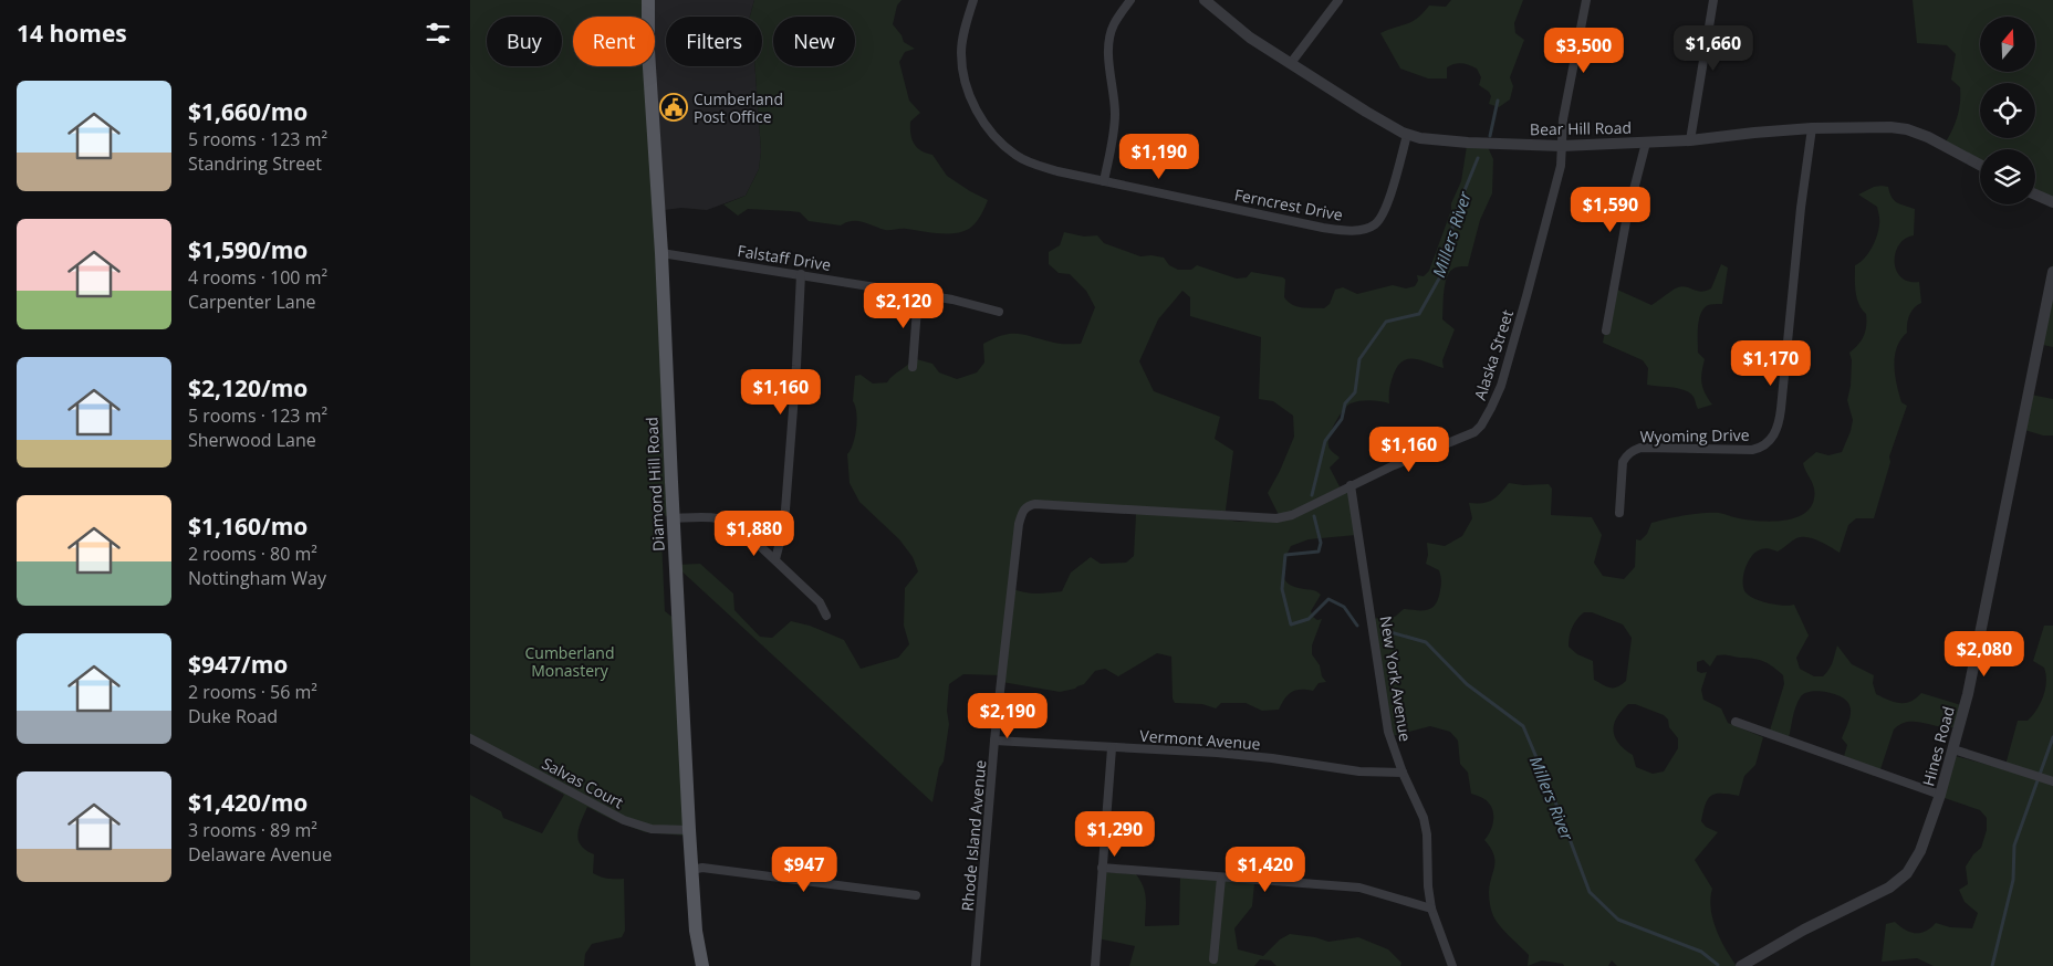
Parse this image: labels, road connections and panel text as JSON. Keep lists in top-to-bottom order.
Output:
{
  "streets": {
    "main road": ["Diamond Hill Road"],
    "street": [
      "Bear Hill Road",
      "Ferncrest Drive",
      "Falstaff Drive",
      "Alaska Street",
      "Wyoming Drive",
      "New York Avenue",
      "Vermont Avenue",
      "Hines Road",
      "Salvas Court",
      "Rhode Island Avenue"
    ]
  },
  "crossings": [
    ["Bear Hill Road", "Ferncrest Drive"],
    ["Bear Hill Road", "Alaska Street"],
    ["Bear Hill Road", "Wyoming Drive"],
    ["Falstaff Drive", "Diamond Hill Road"],
    ["Alaska Street", "New York Avenue"],
    ["Alaska Street", "Rhode Island Avenue"],
    ["Diamond Hill Road", "Salvas Court"],
    ["New York Avenue", "Vermont Avenue"],
    ["Vermont Avenue", "Rhode Island Avenue"]
  ],
  "water": ["Millers River"],
  "parks": ["Cumberland Monastery"],
  "places": {
    "public building": ["Cumberland Post Office"]
  },
  "north": "top",
  "page": {
    "heading": "14 homes",
    "chip": [
      "Buy",
      "Rent",
      "Filters",
      "New"
    ],
    "price": [
      "$1,660",
      "$3,500",
      "$1,190",
      "$1,590",
      "$2,120",
      "$1,170",
      "$1,160",
      "$1,160",
      "$1,880",
      "$2,080",
      "$2,190",
      "$1,290",
      "$947",
      "$1,420"
    ],
    "list": [
      {
        "name": "$1,660/mo",
        "note": "5 rooms · 123 m² · Standring Street"
      },
      {
        "name": "$1,590/mo",
        "note": "4 rooms · 100 m² · Carpenter Lane"
      },
      {
        "name": "$2,120/mo",
        "note": "5 rooms · 123 m² · Sherwood Lane"
      },
      {
        "name": "$1,160/mo",
        "note": "2 rooms · 80 m² · Nottingham Way"
      },
      {
        "name": "$947/mo",
        "note": "2 rooms · 56 m² · Duke Road"
      },
      {
        "name": "$1,420/mo",
        "note": "3 rooms · 89 m² · Delaware Avenue"
      }
    ]
  }
}
